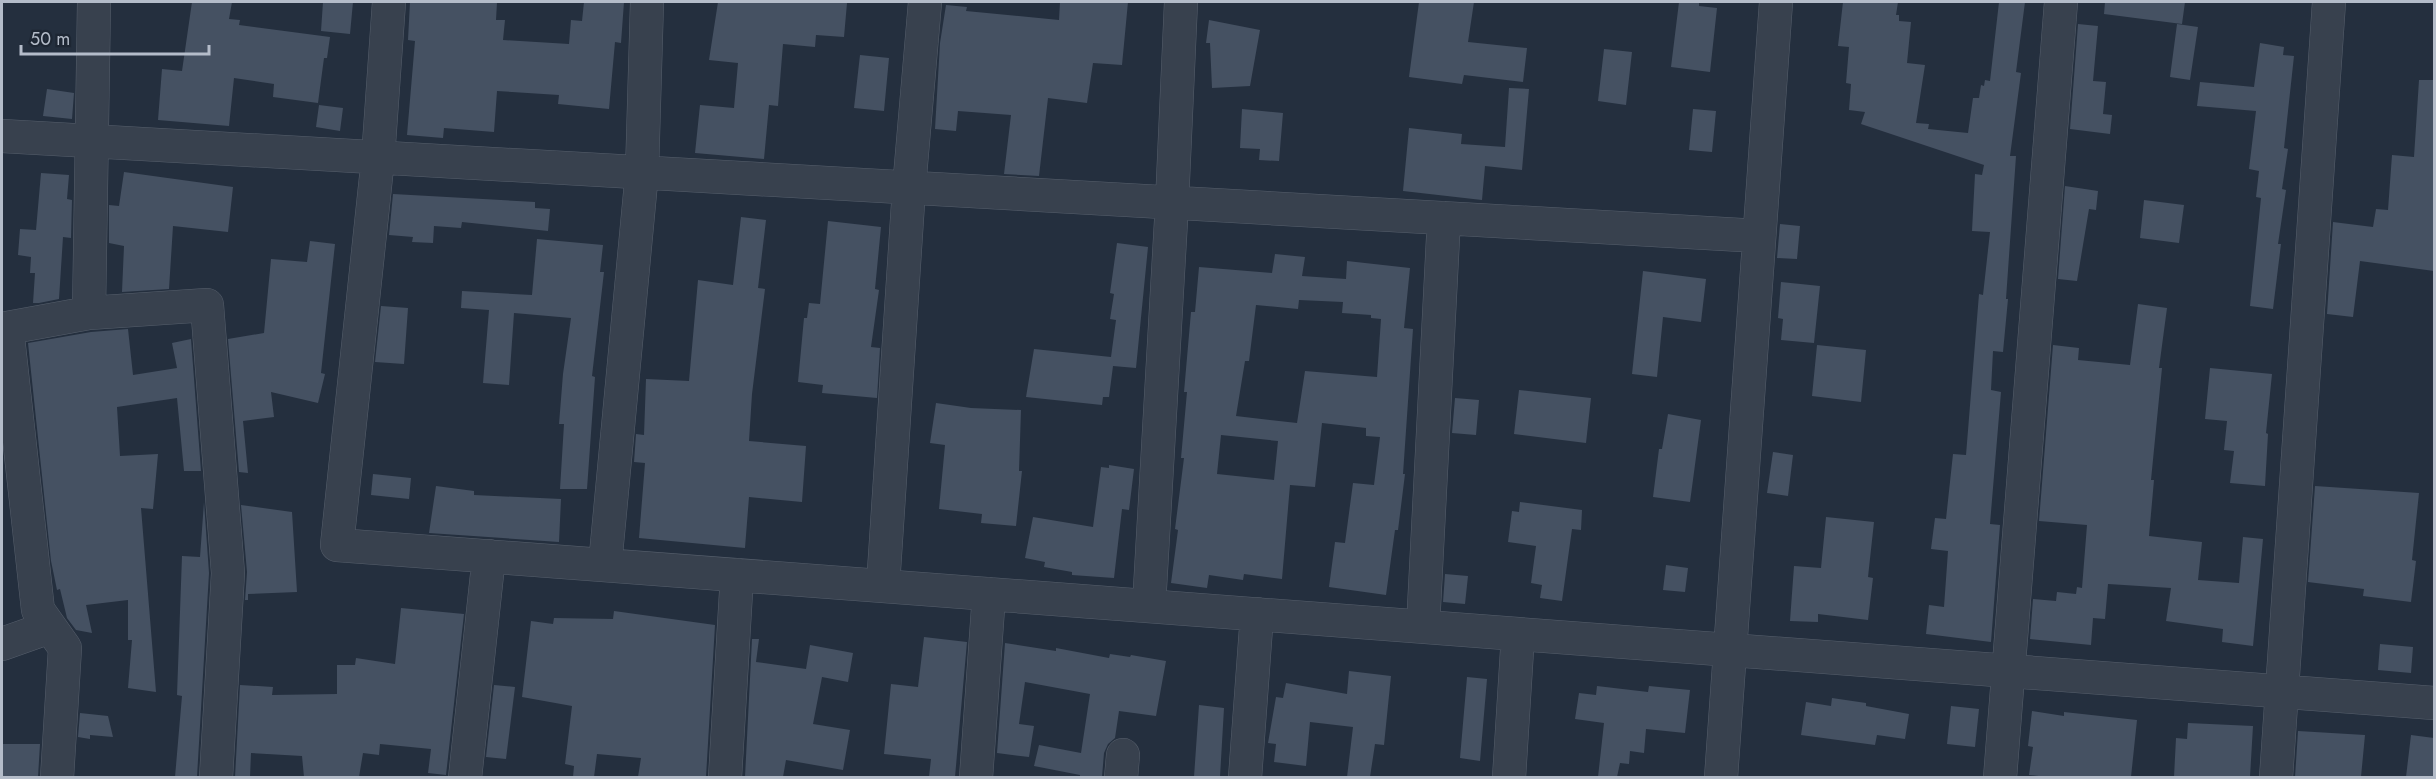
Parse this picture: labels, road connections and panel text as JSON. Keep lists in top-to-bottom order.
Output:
{
  "scale_bar": "50 m"
}
